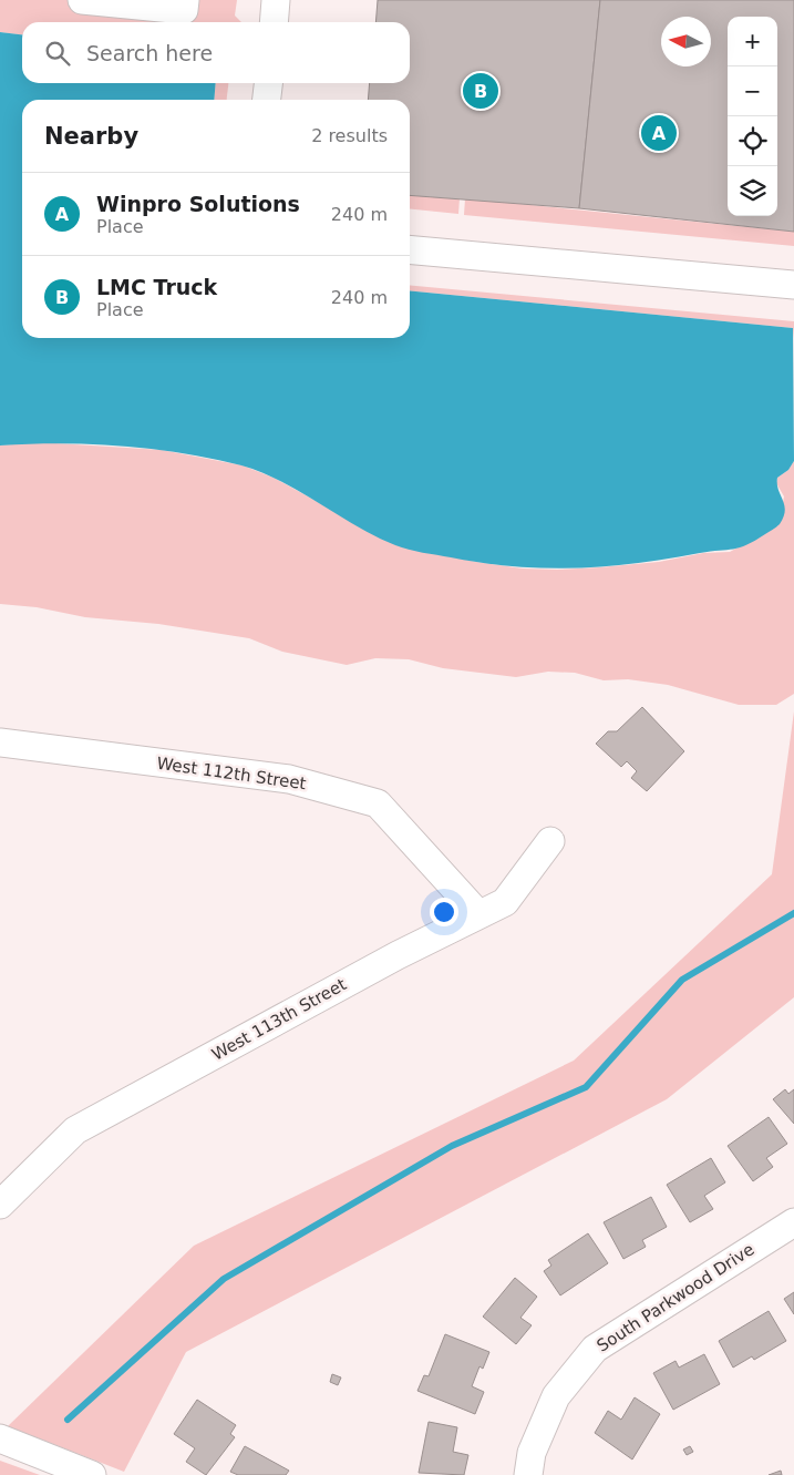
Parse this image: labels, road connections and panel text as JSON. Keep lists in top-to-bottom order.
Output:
{
  "streets": {
    "street": ["West 112th Street", "West 113th Street", "South Parkwood Drive"]
  },
  "crossings": [
    ["West 112th Street", "West 113th Street"]
  ],
  "north": "left",
  "page": {
    "map_buttons": ["+", "−"],
    "search": "Search here",
    "pins": ["B", "A"],
    "heading": ["Nearby", "2 results"],
    "list": [
      {
        "mark": "A",
        "name": "Winpro Solutions",
        "note": "Place",
        "value": "240 m"
      },
      {
        "mark": "B",
        "name": "LMC Truck",
        "note": "Place",
        "value": "240 m"
      }
    ]
  }
}
